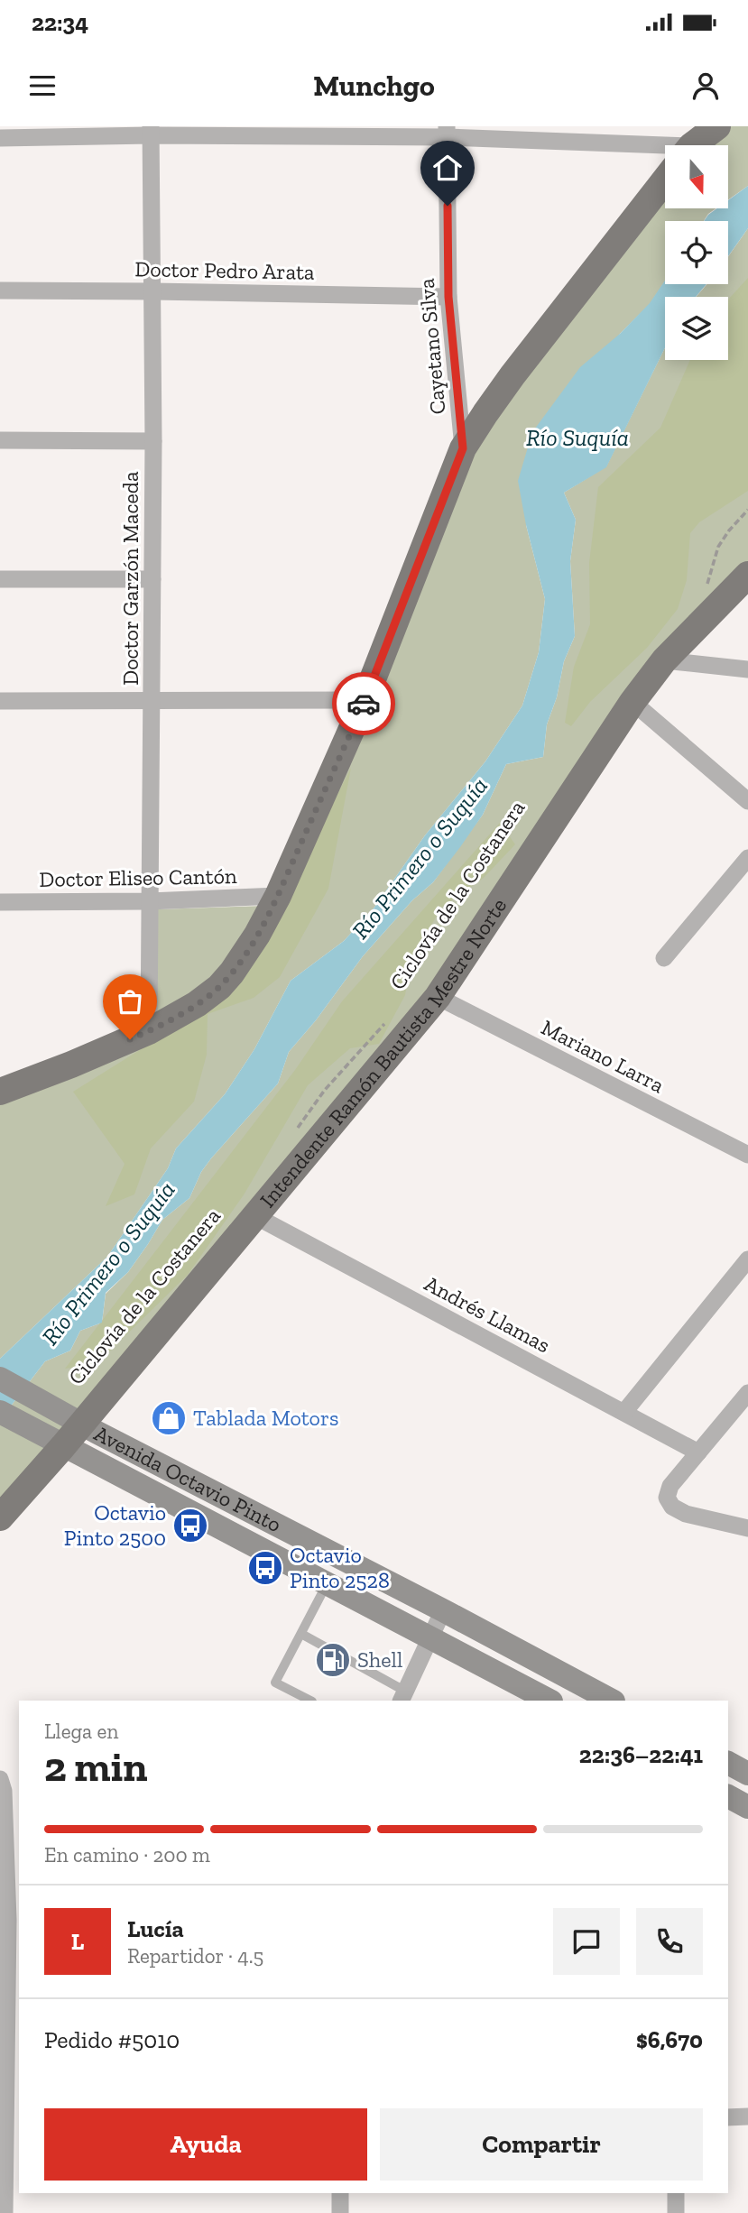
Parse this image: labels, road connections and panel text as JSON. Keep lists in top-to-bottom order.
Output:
{
  "streets": {
    "main road": ["Intendente Ramón Bautista Mestre Norte", "Avenida Octavio Pinto"],
    "street": [
      "Doctor Pedro Arata",
      "Cayetano Silva",
      "Doctor Garzón Maceda",
      "Doctor Eliseo Cantón",
      "Mariano Larra",
      "Andrés Llamas"
    ],
    "path": ["Ciclovía de la Costanera"]
  },
  "crossings": [
    ["Doctor Pedro Arata", "Cayetano Silva"],
    ["Doctor Pedro Arata", "Doctor Garzón Maceda"],
    ["Doctor Garzón Maceda", "Doctor Eliseo Cantón"],
    ["Intendente Ramón Bautista Mestre Norte", "Mariano Larra"],
    ["Intendente Ramón Bautista Mestre Norte", "Andrés Llamas"],
    ["Intendente Ramón Bautista Mestre Norte", "Avenida Octavio Pinto"]
  ],
  "water": ["Río Suquía", "Río Primero o Suquía"],
  "places": {
    "shop": ["Tablada Motors"],
    "bus stop": ["Octavio Pinto 2500", "Octavio Pinto 2528"],
    "fuel station": ["Shell"]
  },
  "north": "bottom",
  "page": {
    "status": "22:34",
    "header": "Munchgo",
    "heading": ["2 min", "Llega en", "22:36–22:41"],
    "panel": [
      "Lucía",
      "Repartidor · 4.5",
      "Pedido #5010",
      "$6,670"
    ],
    "bar": "En camino · 200 m",
    "round": "L",
    "buttons": ["Ayuda", "Compartir"]
  }
}
